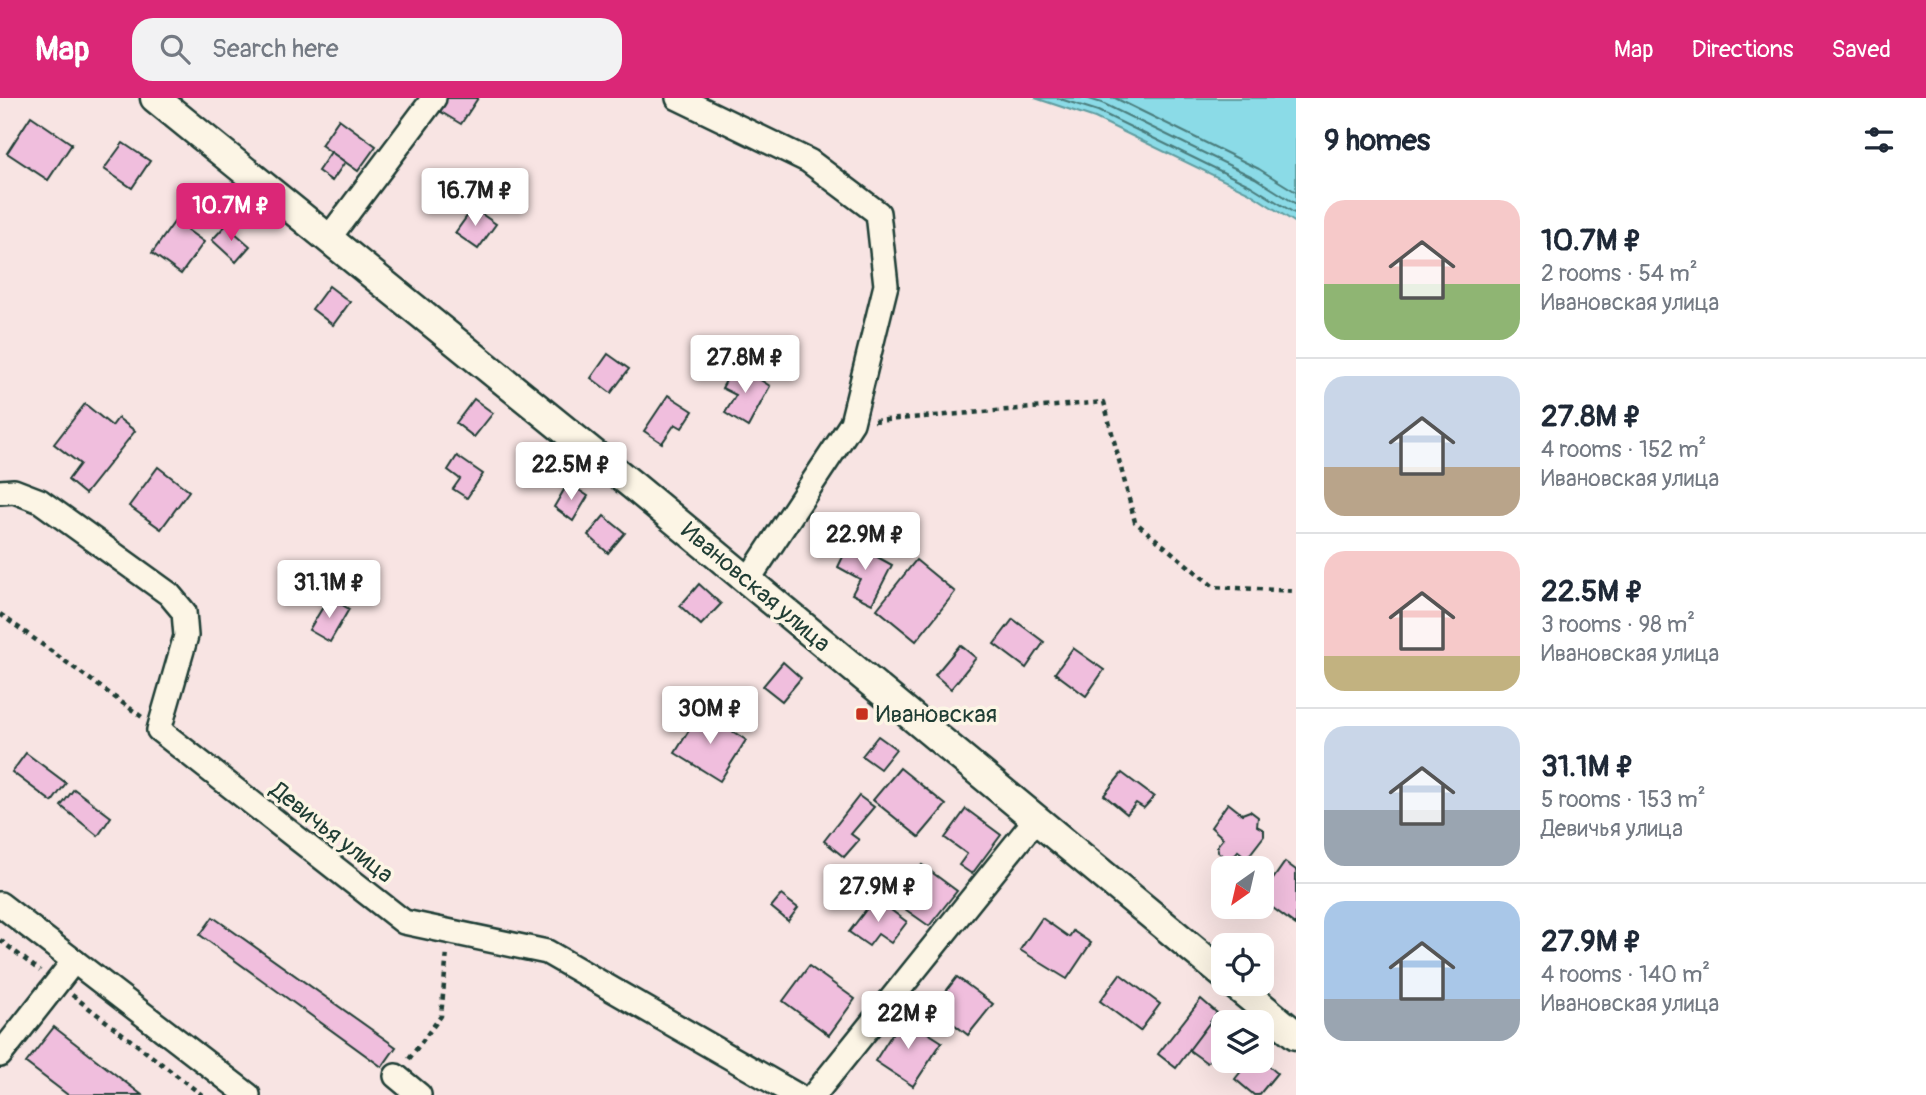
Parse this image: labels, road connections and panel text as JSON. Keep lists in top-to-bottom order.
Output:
{
  "streets": {
    "main road": ["Ивановская улица"],
    "street": ["Девичья улица"]
  },
  "places": {
    "transit": ["Ивановская"]
  },
  "north": "bottom left",
  "page": {
    "header": "Map",
    "search": "Search here",
    "nav": ["Map", "Directions", "Saved"],
    "heading": "9 homes",
    "price": [
      "16.7M ₽",
      "10.7M ₽",
      "27.8M ₽",
      "22.5M ₽",
      "22.9M ₽",
      "31.1M ₽",
      "30M ₽",
      "27.9M ₽",
      "22M ₽"
    ],
    "list": [
      {
        "name": "10.7M ₽",
        "note": "2 rooms · 54 m² · Ивановская улица"
      },
      {
        "name": "27.8M ₽",
        "note": "4 rooms · 152 m² · Ивановская улица"
      },
      {
        "name": "22.5M ₽",
        "note": "3 rooms · 98 m² · Ивановская улица"
      },
      {
        "name": "31.1M ₽",
        "note": "5 rooms · 153 m² · Девичья улица"
      },
      {
        "name": "27.9M ₽",
        "note": "4 rooms · 140 m² · Ивановская улица"
      }
    ]
  }
}
